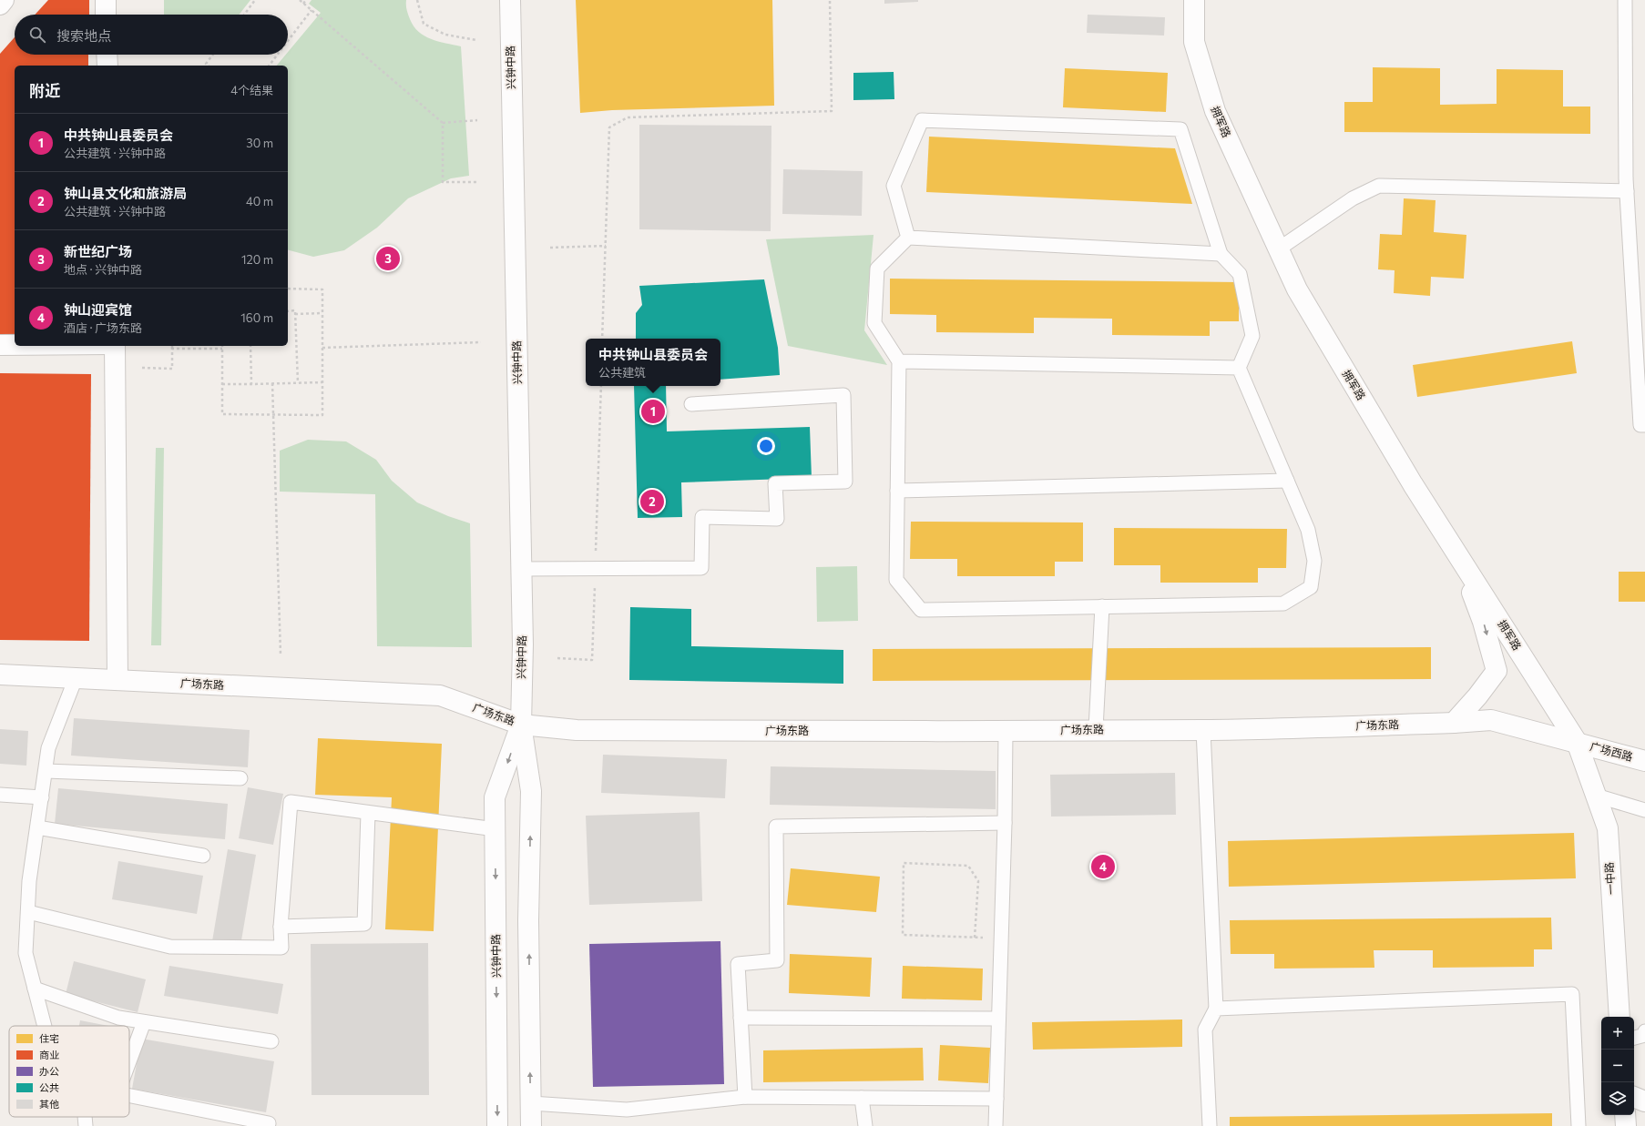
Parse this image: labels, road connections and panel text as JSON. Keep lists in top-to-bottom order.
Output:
{
  "streets": {
    "street": [
      "兴钟中路",
      "拥军路",
      "广场东路",
      "广场西路",
      "一中路"
    ]
  },
  "crossings": [
    ["兴钟中路", "广场东路"],
    ["拥军路", "广场东路"],
    ["拥军路", "广场西路"],
    ["拥军路", "一中路"],
    ["广场东路", "广场西路"],
    ["广场东路", "一中路"],
    ["广场西路", "一中路"]
  ],
  "legend": [
    "住宅",
    "商业",
    "办公",
    "公共",
    "其他"
  ],
  "page": {
    "search": "搜索地点",
    "heading": ["附近", "4个结果"],
    "list": [
      {
        "mark": "1",
        "name": "中共钟山县委员会",
        "note": "公共建筑 · 兴钟中路",
        "value": "30 m"
      },
      {
        "mark": "2",
        "name": "钟山县文化和旅游局",
        "note": "公共建筑 · 兴钟中路",
        "value": "40 m"
      },
      {
        "mark": "3",
        "name": "新世纪广场",
        "note": "地点 · 兴钟中路",
        "value": "120 m"
      },
      {
        "mark": "4",
        "name": "钟山迎宾馆",
        "note": "酒店 · 广场东路",
        "value": "160 m"
      }
    ],
    "pins": [
      "3",
      "1",
      "2",
      "4"
    ],
    "popup": ["中共钟山县委员会", "公共建筑"],
    "map_buttons": ["+", "−"]
  }
}
